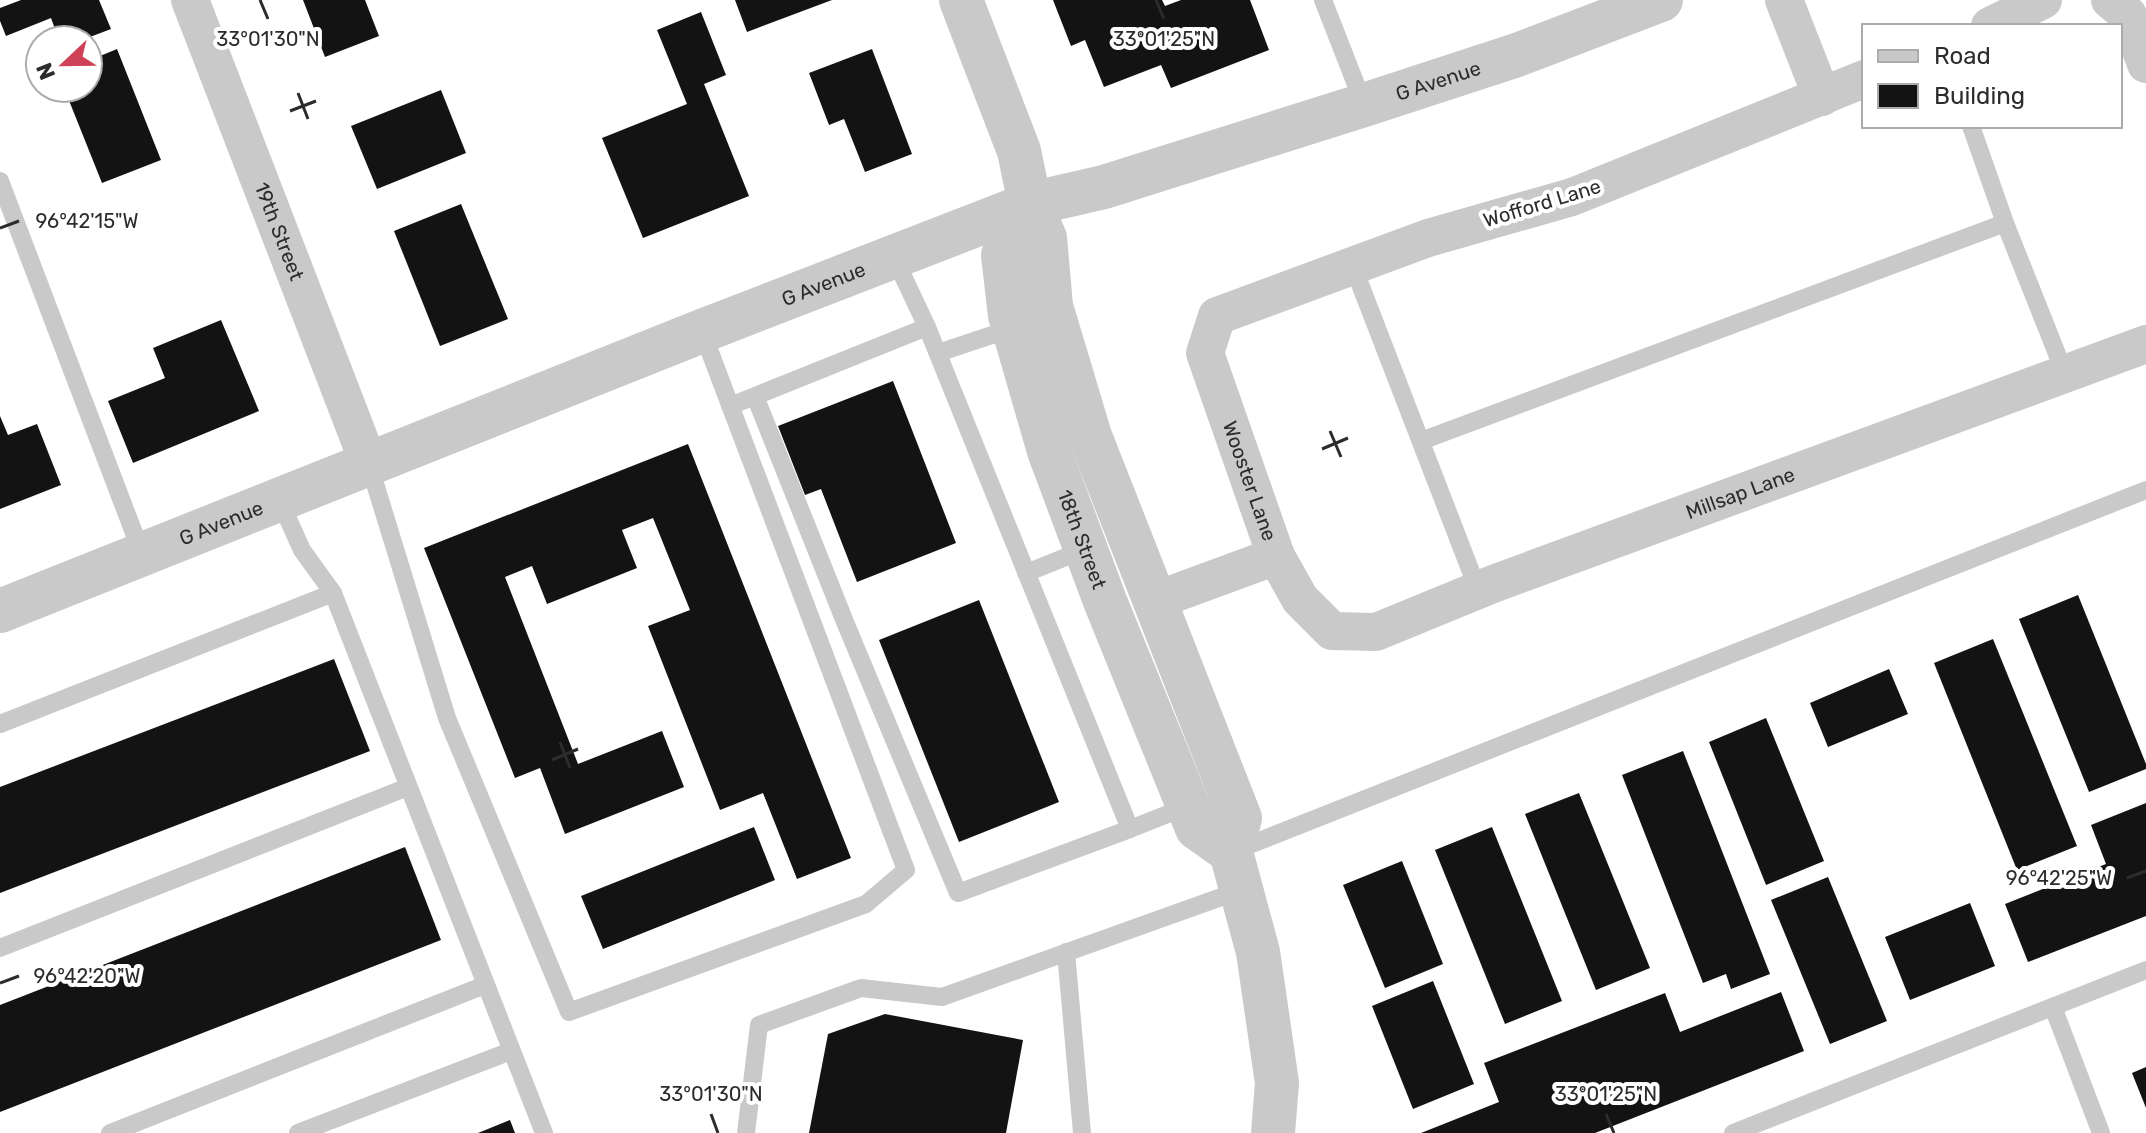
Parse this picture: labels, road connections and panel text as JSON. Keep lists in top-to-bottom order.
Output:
{
  "streets": {
    "street": [
      "G Avenue",
      "Wofford Lane",
      "19th Street",
      "Wooster Lane",
      "Millsap Lane",
      "18th Street"
    ]
  },
  "crossings": [
    ["G Avenue", "19th Street"],
    ["G Avenue", "18th Street"],
    ["Wofford Lane", "Wooster Lane"],
    ["Wooster Lane", "Millsap Lane"]
  ],
  "legend": ["Road", "Building"],
  "north": "left",
  "coordinates": [
    "33°01'30\"N",
    "33°01'25\"N",
    "96°42'15\"W",
    "96°42'25\"W",
    "96°42'20\"W"
  ]
}
